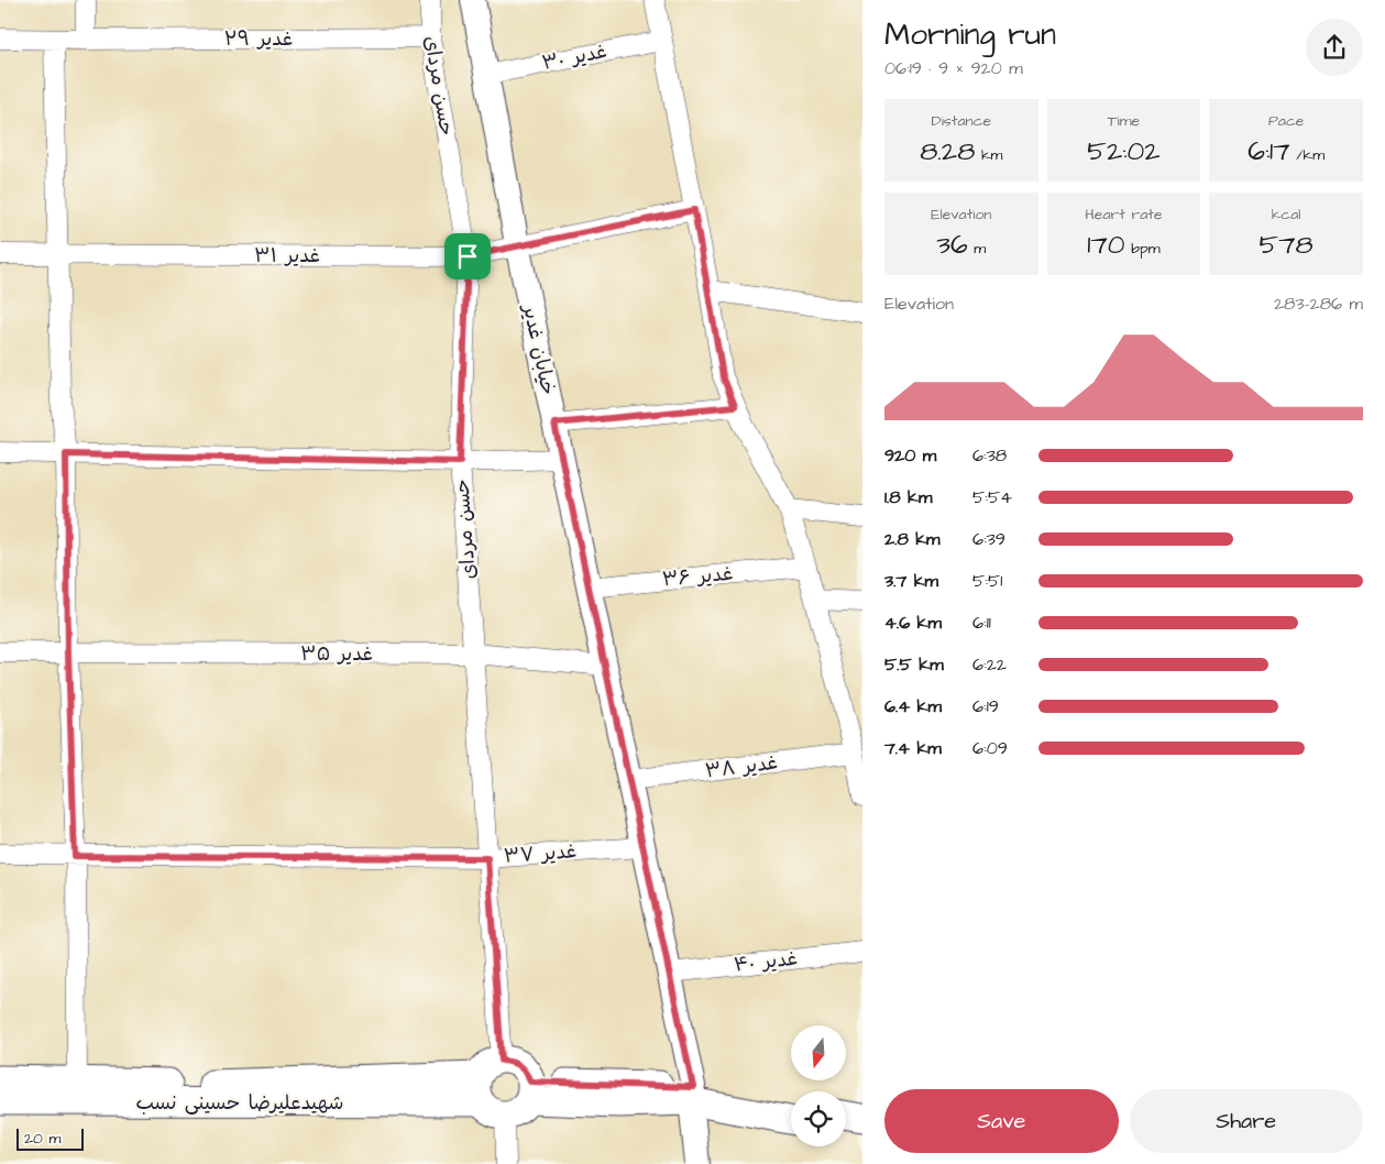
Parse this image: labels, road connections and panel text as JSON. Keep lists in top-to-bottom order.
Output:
{
  "streets": {
    "main road": ["شهیدعلیرضا حسینی نسب"],
    "street": [
      "غدیر ۲۹",
      "غدیر ۳۰",
      "حسن مردای",
      "غدیر ۳۱",
      "خیابان غدیر",
      "غدیر ۳۶",
      "غدیر ۳۵",
      "غدیر ۳۸",
      "غدیر ۳۷",
      "غدیر ۴۰"
    ]
  },
  "crossings": [
    ["غدیر ۲۹", "حسن مردای"],
    ["غدیر ۳۰", "خیابان غدیر"],
    ["حسن مردای", "غدیر ۳۱"],
    ["حسن مردای", "غدیر ۳۵"],
    ["حسن مردای", "غدیر ۳۷"],
    ["حسن مردای", "شهیدعلیرضا حسینی نسب"],
    ["غدیر ۳۱", "خیابان غدیر"],
    ["خیابان غدیر", "غدیر ۳۶"],
    ["خیابان غدیر", "غدیر ۳۵"],
    ["خیابان غدیر", "غدیر ۳۸"],
    ["خیابان غدیر", "غدیر ۳۷"],
    ["خیابان غدیر", "غدیر ۴۰"]
  ],
  "scale_bar": "20 m",
  "north": "bottom",
  "page": {
    "heading": ["Morning run", "06:19 · 9 × 920 m"],
    "stats": [
      ["Distance", "8.28 km"],
      ["Time", "52:02"],
      ["Pace", "6:17 /km"],
      ["Elevation", "36 m"],
      ["Heart rate", "170 bpm"],
      ["kcal", "578"]
    ],
    "chart": ["Elevation", "283–286 m"],
    "list": [
      {
        "name": "920 m",
        "note": "6:38"
      },
      {
        "name": "1.8 km",
        "note": "5:54"
      },
      {
        "name": "2.8 km",
        "note": "6:39"
      },
      {
        "name": "3.7 km",
        "note": "5:51"
      },
      {
        "name": "4.6 km",
        "note": "6:11"
      },
      {
        "name": "5.5 km",
        "note": "6:22"
      },
      {
        "name": "6.4 km",
        "note": "6:19"
      },
      {
        "name": "7.4 km",
        "note": "6:09"
      }
    ],
    "buttons": ["Save", "Share"],
    "scale": "20 m"
  }
}
